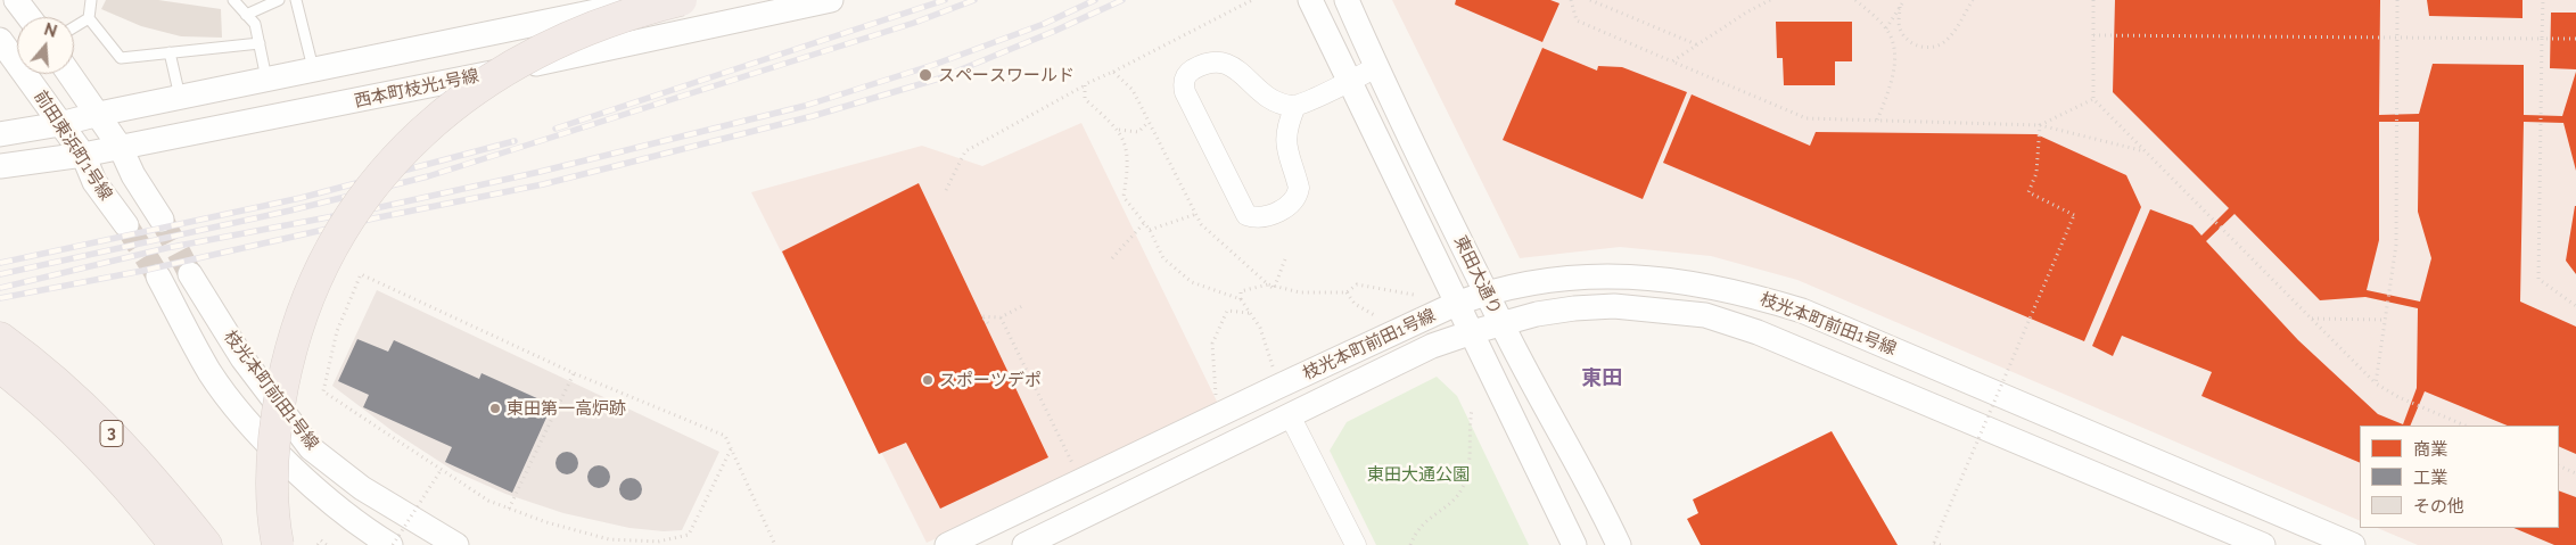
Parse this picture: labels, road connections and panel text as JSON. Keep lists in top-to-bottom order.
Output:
{
  "streets": {
    "highway": ["3"],
    "street": [
      "西本町枝光1号線",
      "前田東浜町1号線",
      "東田大通り",
      "枝光本町前田1号線"
    ]
  },
  "crossings": [
    ["西本町枝光1号線", "前田東浜町1号線"],
    ["東田大通り", "枝光本町前田1号線"]
  ],
  "districts": ["東田"],
  "parks": ["東田大通公園"],
  "places": ["スペースワールド", "スポーツデポ", "東田第一高炉跡"],
  "legend": ["商業", "工業", "その他"],
  "north": "top"
}
